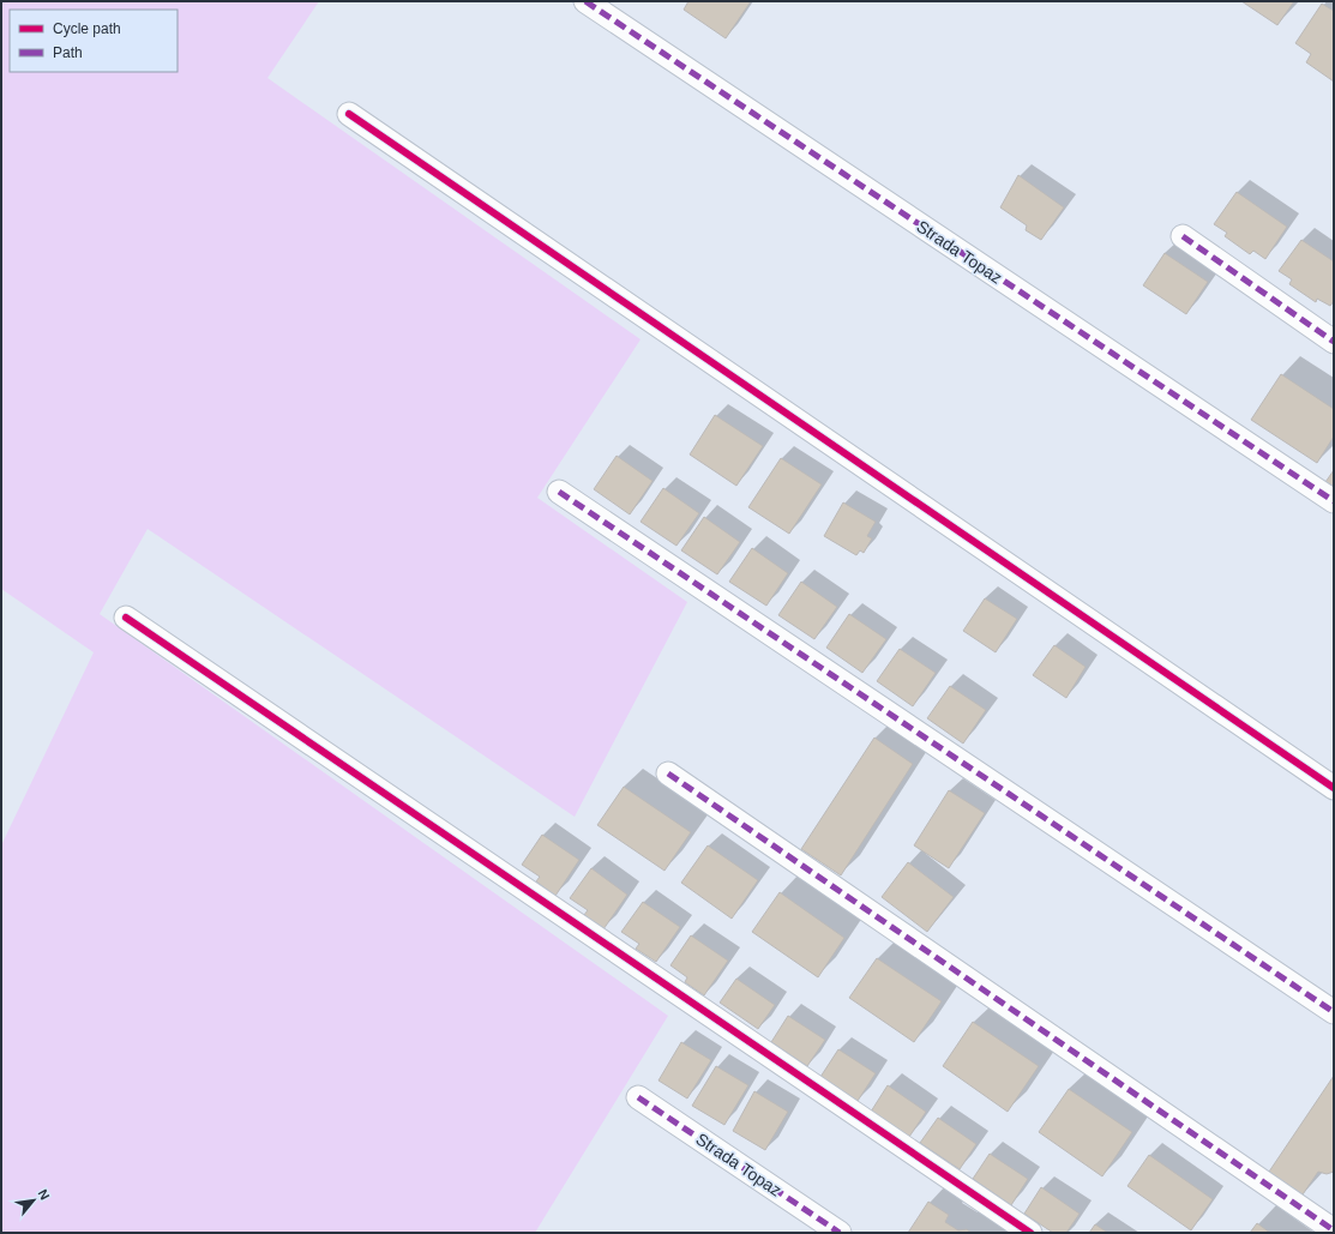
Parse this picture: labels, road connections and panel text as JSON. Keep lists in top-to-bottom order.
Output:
{
  "streets": {
    "street": ["Strada Topaz"]
  },
  "legend": ["Cycle path", "Path"],
  "north": "top right"
}
